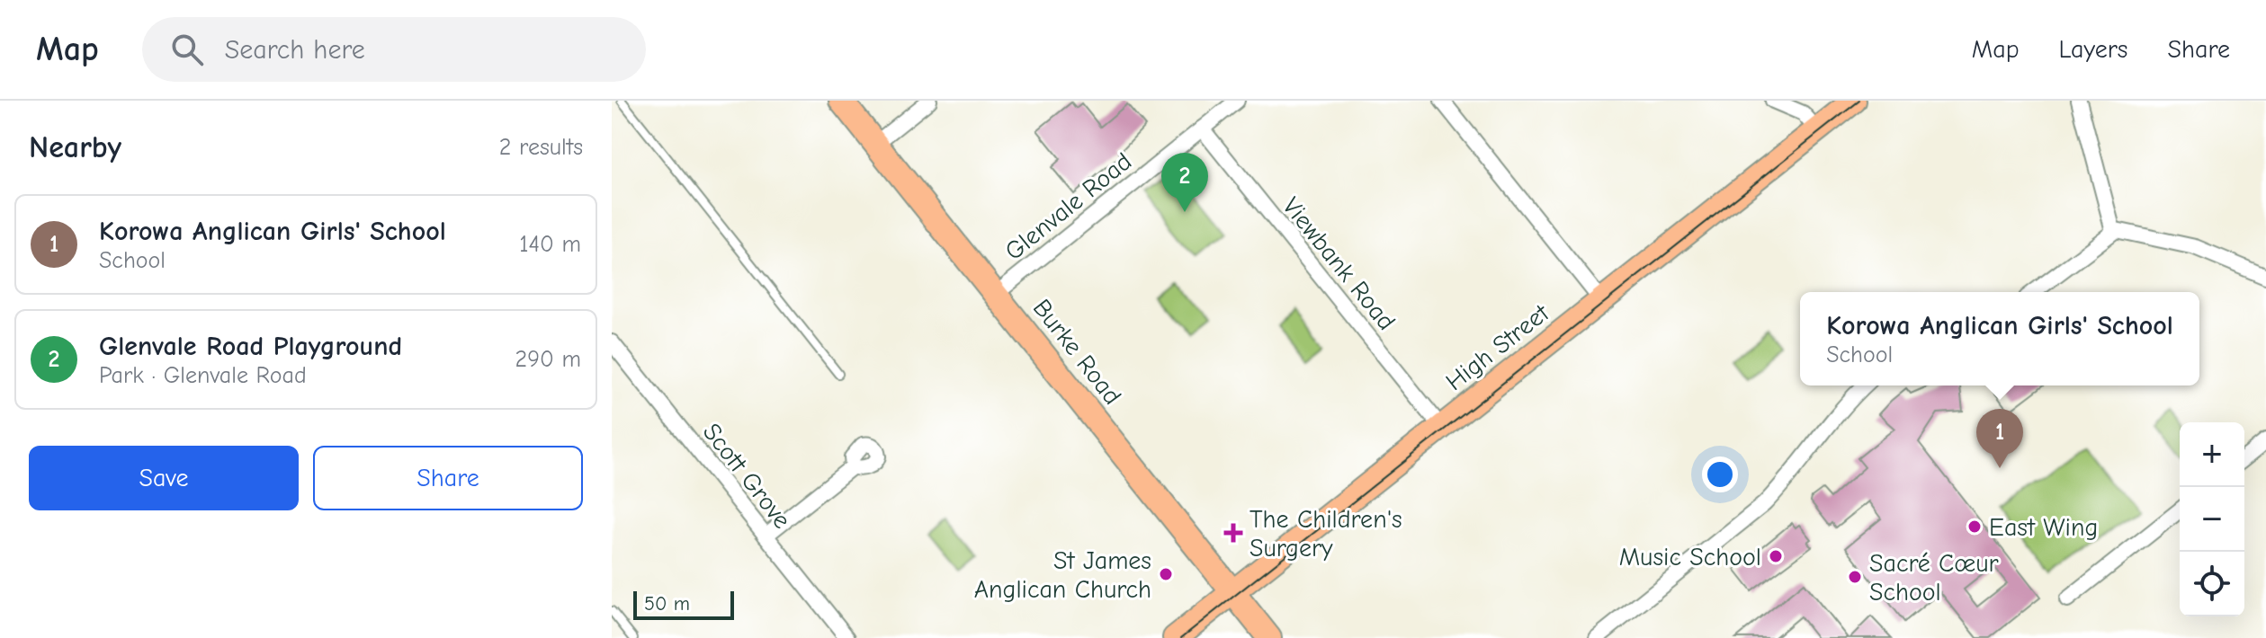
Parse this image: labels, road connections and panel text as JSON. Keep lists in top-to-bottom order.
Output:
{
  "streets": {
    "main road": ["High Street", "Burke Road"],
    "street": ["Glenvale Road", "Viewbank Road", "Scott Grove"]
  },
  "crossings": [
    ["Glenvale Road", "Viewbank Road"],
    ["Glenvale Road", "Burke Road"],
    ["Viewbank Road", "High Street"],
    ["High Street", "Burke Road"]
  ],
  "places": {
    "other": [
      "East Wing",
      "Music School",
      "St James Anglican Church",
      "Sacré Cœur School"
    ],
    "health": ["The Children's Surgery"]
  },
  "scale_bar": "50 m",
  "page": {
    "header": "Map",
    "search": "Search here",
    "nav": ["Map", "Layers", "Share"],
    "heading": ["Nearby", "2 results"],
    "pins": ["2", "1"],
    "list": [
      {
        "mark": "1",
        "name": "Korowa Anglican Girls' School",
        "note": "School",
        "value": "140 m"
      },
      {
        "mark": "2",
        "name": "Glenvale Road Playground",
        "note": "Park · Glenvale Road",
        "value": "290 m"
      }
    ],
    "popup": ["Korowa Anglican Girls' School", "School"],
    "map_buttons": ["+", "−"],
    "buttons": ["Save", "Share"],
    "scale": "50 m"
  }
}
